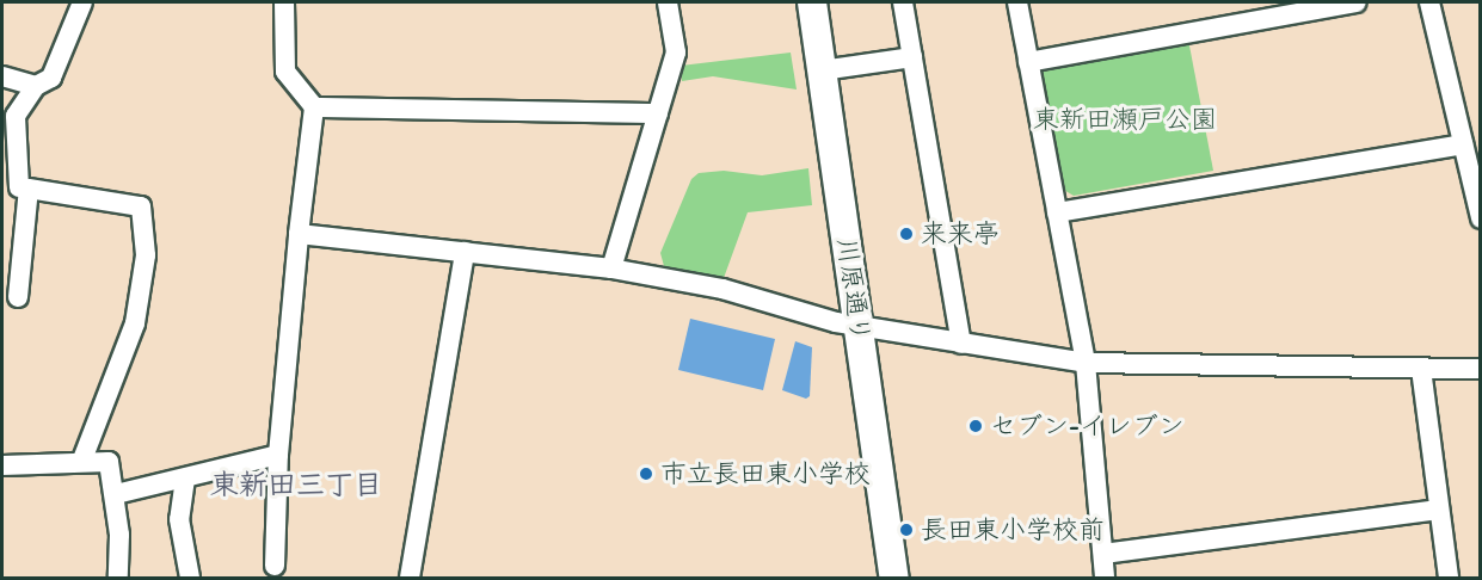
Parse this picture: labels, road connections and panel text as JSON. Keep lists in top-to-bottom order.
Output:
{
  "streets": {
    "street": ["川原通り"]
  },
  "districts": ["東新田三丁目"],
  "parks": ["東新田瀬戸公園"],
  "places": [
    "来来亭",
    "セブン-イレブン",
    "市立長田東小学校",
    "長田東小学校前"
  ]
}
